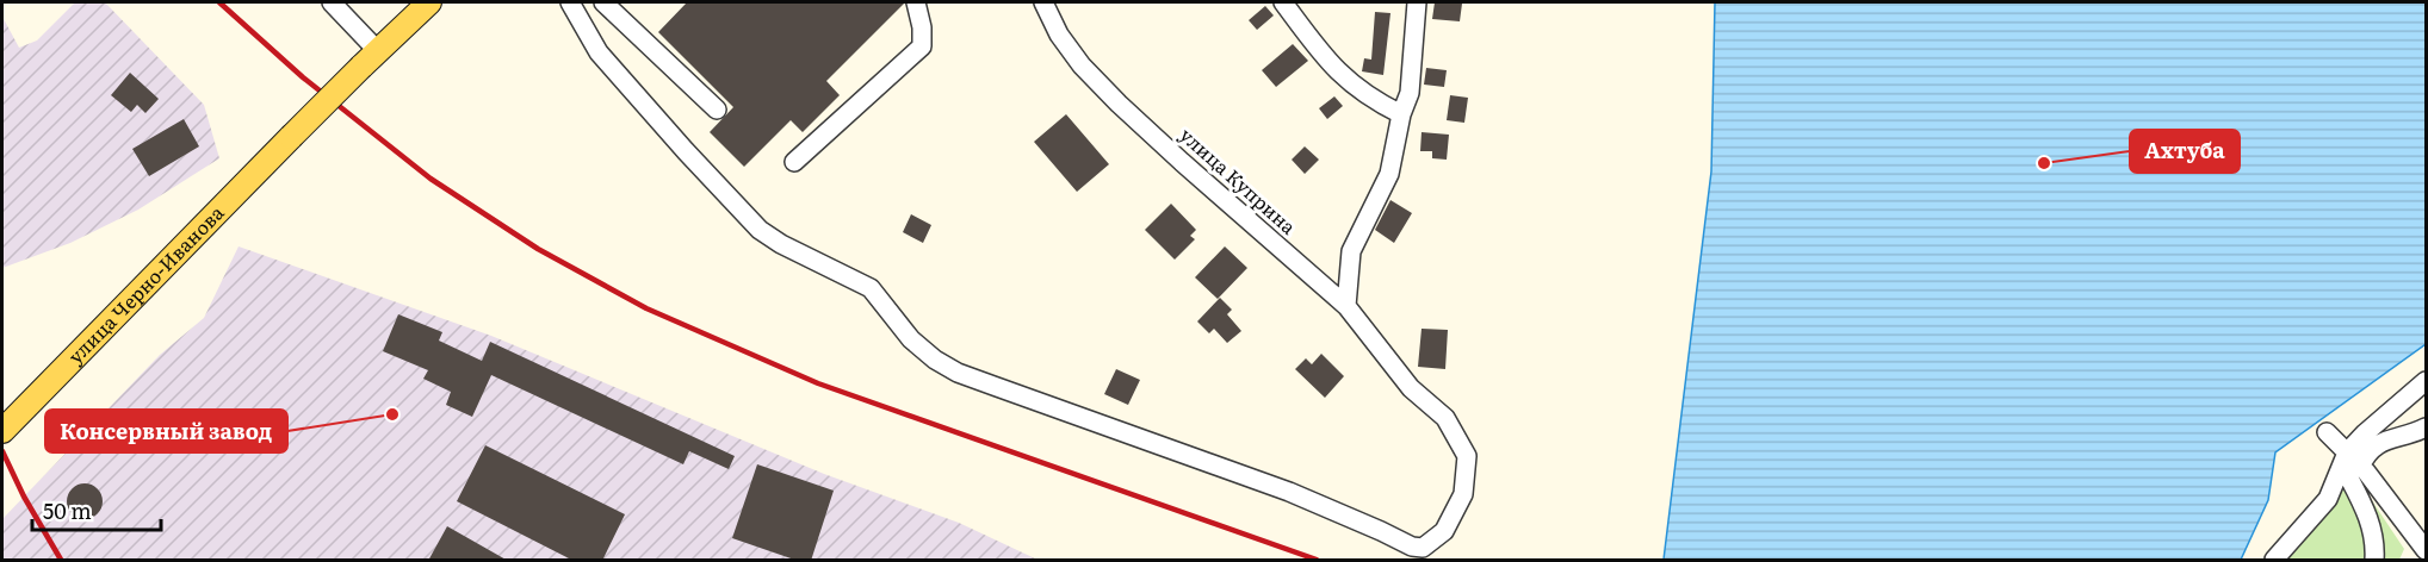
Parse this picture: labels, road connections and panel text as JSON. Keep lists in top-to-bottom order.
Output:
{
  "streets": {
    "main road": ["улица Черно-Иванова"],
    "street": ["улица Куприна"]
  },
  "places": ["Ахтуба", "Консервный завод"],
  "scale_bar": "50 m"
}
